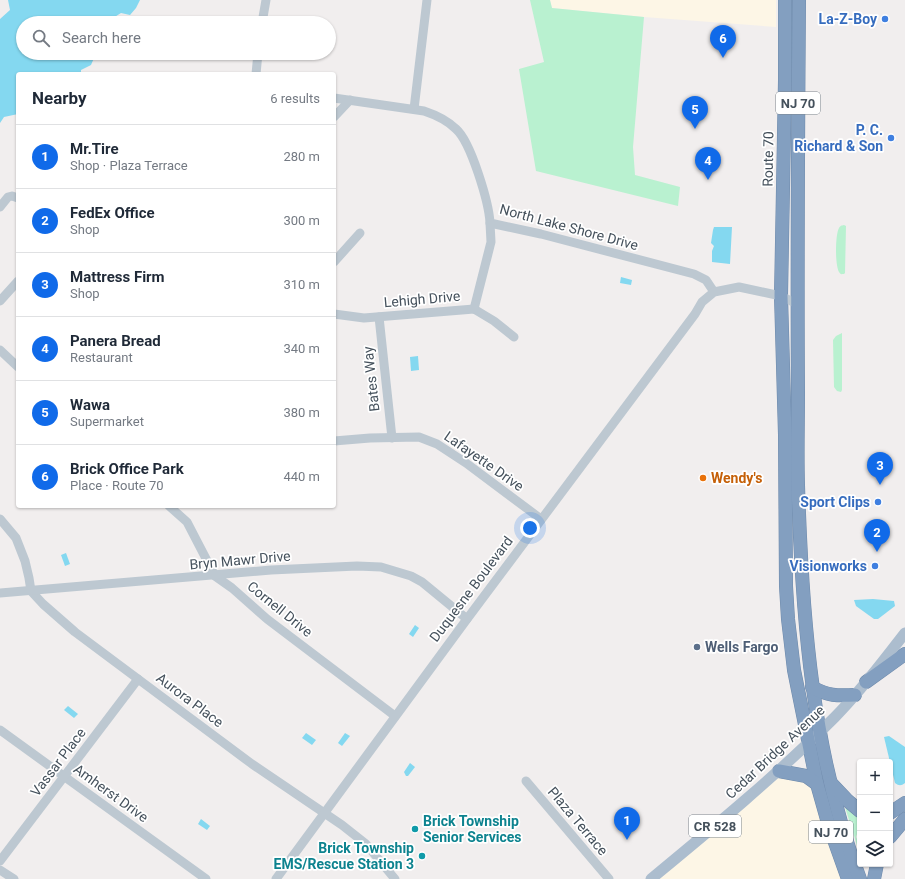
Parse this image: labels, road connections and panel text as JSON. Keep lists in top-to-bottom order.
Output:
{
  "streets": {
    "highway": ["NJ 70", "Route 70"],
    "main road": ["Cedar Bridge Avenue", "CR 528"],
    "street": [
      "North Lake Shore Drive",
      "Lehigh Drive",
      "Bates Way",
      "Lafayette Drive",
      "Bryn Mawr Drive",
      "Duquesne Boulevard",
      "Cornell Drive",
      "Aurora Place",
      "Vassar Place",
      "Amherst Drive",
      "Plaza Terrace"
    ]
  },
  "crossings": [
    ["NJ 70", "Route 70"],
    ["NJ 70", "Cedar Bridge Avenue"],
    ["North Lake Shore Drive", "Lehigh Drive"],
    ["North Lake Shore Drive", "Duquesne Boulevard"],
    ["Lehigh Drive", "Bates Way"],
    ["Bates Way", "Lafayette Drive"],
    ["Lafayette Drive", "Duquesne Boulevard"],
    ["Bryn Mawr Drive", "Duquesne Boulevard"],
    ["Bryn Mawr Drive", "Cornell Drive"],
    ["Bryn Mawr Drive", "Aurora Place"],
    ["Duquesne Boulevard", "Cornell Drive"],
    ["Duquesne Boulevard", "Aurora Place"],
    ["Aurora Place", "Vassar Place"],
    ["Vassar Place", "Amherst Drive"]
  ],
  "places": [
    "La-Z-Boy",
    "P. C. Richard & Son",
    "Wendy's",
    "Sport Clips",
    "Visionworks",
    "Wells Fargo",
    "Brick Township Senior Services",
    "Brick Township EMS/Rescue Station 3"
  ],
  "page": {
    "search": "Search here",
    "pins": [
      "6",
      "5",
      "4",
      "3",
      "2",
      "1"
    ],
    "heading": ["Nearby", "6 results"],
    "list": [
      {
        "mark": "1",
        "name": "Mr.Tire",
        "note": "Shop · Plaza Terrace",
        "value": "280 m"
      },
      {
        "mark": "2",
        "name": "FedEx Office",
        "note": "Shop",
        "value": "300 m"
      },
      {
        "mark": "3",
        "name": "Mattress Firm",
        "note": "Shop",
        "value": "310 m"
      },
      {
        "mark": "4",
        "name": "Panera Bread",
        "note": "Restaurant",
        "value": "340 m"
      },
      {
        "mark": "5",
        "name": "Wawa",
        "note": "Supermarket",
        "value": "380 m"
      },
      {
        "mark": "6",
        "name": "Brick Office Park",
        "note": "Place · Route 70",
        "value": "440 m"
      }
    ],
    "map_buttons": ["+", "−"]
  }
}
